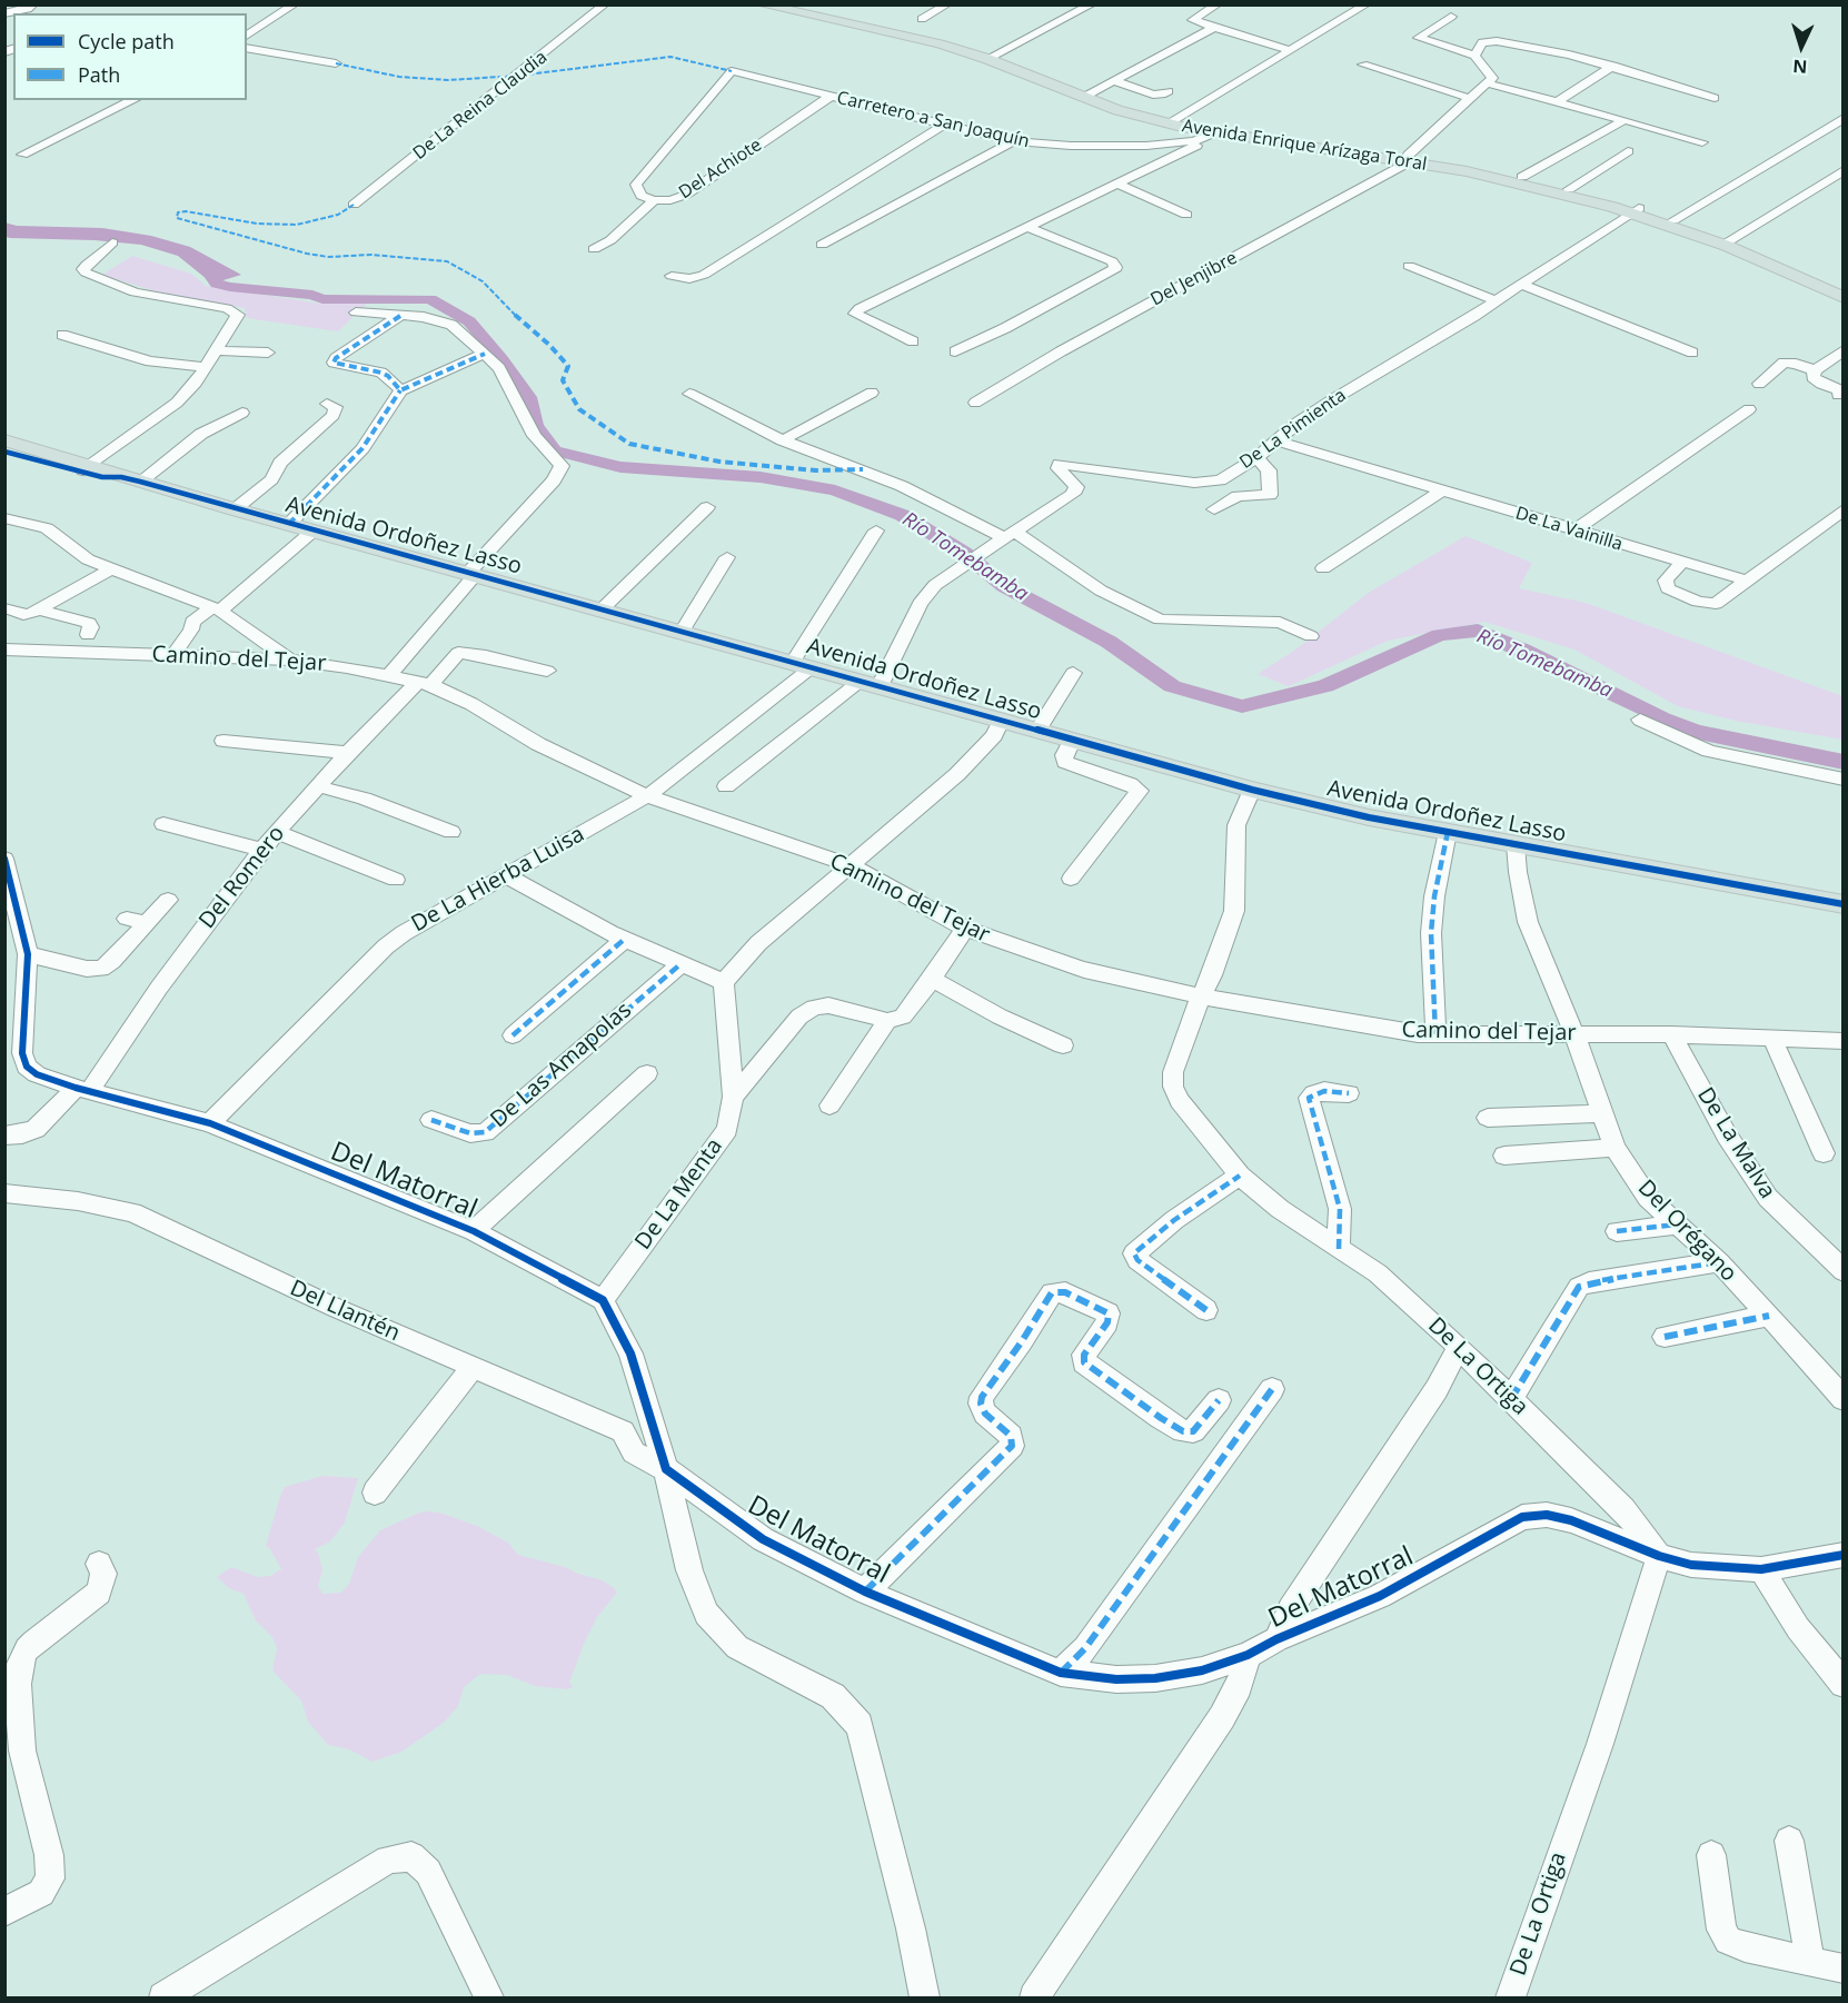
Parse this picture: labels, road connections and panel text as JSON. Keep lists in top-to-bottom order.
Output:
{
  "streets": {
    "main road": ["Avenida Enrique Arízaga Toral", "Avenida Ordoñez Lasso"],
    "street": [
      "De La Reina Claudia",
      "Carretero a San Joaquín",
      "Del Achiote",
      "Del Jenjibre",
      "De La Pimienta",
      "De La Vainilla",
      "Camino del Tejar",
      "Del Romero",
      "De La Hierba Luisa",
      "De Las Amapolas",
      "De La Malva",
      "Del Matorral",
      "De La Menta",
      "Del Orégano",
      "Del Llantén",
      "De La Ortiga"
    ]
  },
  "crossings": [
    ["Carretero a San Joaquín", "Avenida Enrique Arízaga Toral"],
    ["Carretero a San Joaquín", "Del Achiote"],
    ["Avenida Enrique Arízaga Toral", "Del Jenjibre"],
    ["Avenida Enrique Arízaga Toral", "De La Pimienta"],
    ["De La Pimienta", "De La Vainilla"],
    ["De La Pimienta", "Avenida Ordoñez Lasso"],
    ["Avenida Ordoñez Lasso", "De La Hierba Luisa"],
    ["Avenida Ordoñez Lasso", "Del Orégano"],
    ["Avenida Ordoñez Lasso", "De La Ortiga"],
    ["Camino del Tejar", "Del Romero"],
    ["Camino del Tejar", "De La Hierba Luisa"],
    ["Camino del Tejar", "De La Malva"],
    ["Camino del Tejar", "Del Orégano"],
    ["Camino del Tejar", "De La Ortiga"],
    ["Del Romero", "Del Matorral"],
    ["De La Hierba Luisa", "Del Matorral"],
    ["Del Matorral", "De La Menta"],
    ["Del Matorral", "Del Llantén"],
    ["Del Matorral", "De La Ortiga"]
  ],
  "water": ["Río Tomebamba"],
  "legend": ["Cycle path", "Path"],
  "north": "bottom"
}
